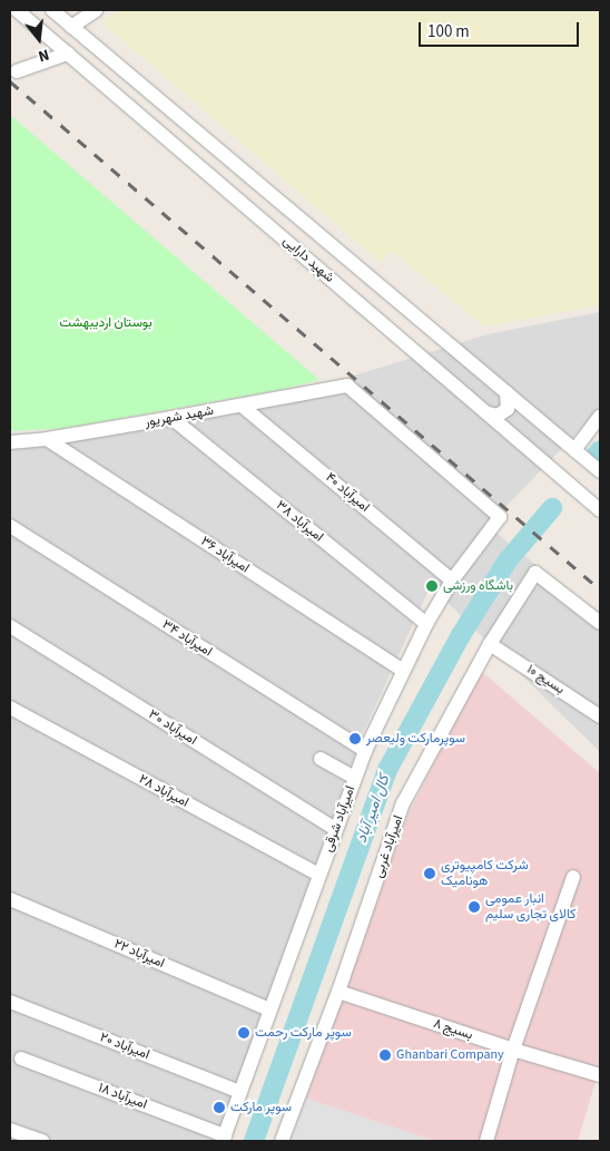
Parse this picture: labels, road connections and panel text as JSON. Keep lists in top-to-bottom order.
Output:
{
  "streets": {
    "street": [
      "شهید دارایی",
      "شهید شهریور",
      "امیرآباد ۴۰",
      "امیرآباد ۳۸",
      "امیرآباد ۳۶",
      "امیرآباد ۳۴",
      "بسیج ۱۰",
      "امیرآباد ۳۰",
      "امیرآباد ۲۸",
      "امیرآباد شرقی",
      "امیرآباد غربی",
      "امیرآباد ۲۲",
      "بسیج ۸",
      "امیرآباد ۲۰",
      "امیرآباد ۱۸"
    ]
  },
  "crossings": [
    ["شهید شهریور", "امیرآباد ۴۰"],
    ["شهید شهریور", "امیرآباد ۳۸"],
    ["شهید شهریور", "امیرآباد ۳۶"],
    ["شهید شهریور", "امیرآباد شرقی"],
    ["امیرآباد ۴۰", "امیرآباد شرقی"],
    ["امیرآباد ۳۸", "امیرآباد شرقی"],
    ["امیرآباد ۳۶", "امیرآباد شرقی"],
    ["امیرآباد ۳۴", "امیرآباد شرقی"],
    ["بسیج ۱۰", "امیرآباد غربی"],
    ["امیرآباد ۳۰", "امیرآباد شرقی"],
    ["امیرآباد ۲۸", "امیرآباد شرقی"],
    ["امیرآباد شرقی", "امیرآباد ۲۲"],
    ["امیرآباد شرقی", "امیرآباد ۲۰"],
    ["امیرآباد شرقی", "امیرآباد ۱۸"],
    ["امیرآباد غربی", "بسیج ۸"]
  ],
  "water": ["کال امیر آباد"],
  "parks": ["بوستان اردیبهشت"],
  "places": [
    "باشگاه ورزشی",
    "سوپرمارکت ولیعصر",
    "شرکت کامپیوتری هونامیک",
    "انبار عمومی کالای تجاری سلیم",
    "سوپر مارکت رحمت",
    "Ghanbari Company",
    "سوپر مارکت"
  ],
  "scale_bar": "100 m",
  "north": "bottom"
}
